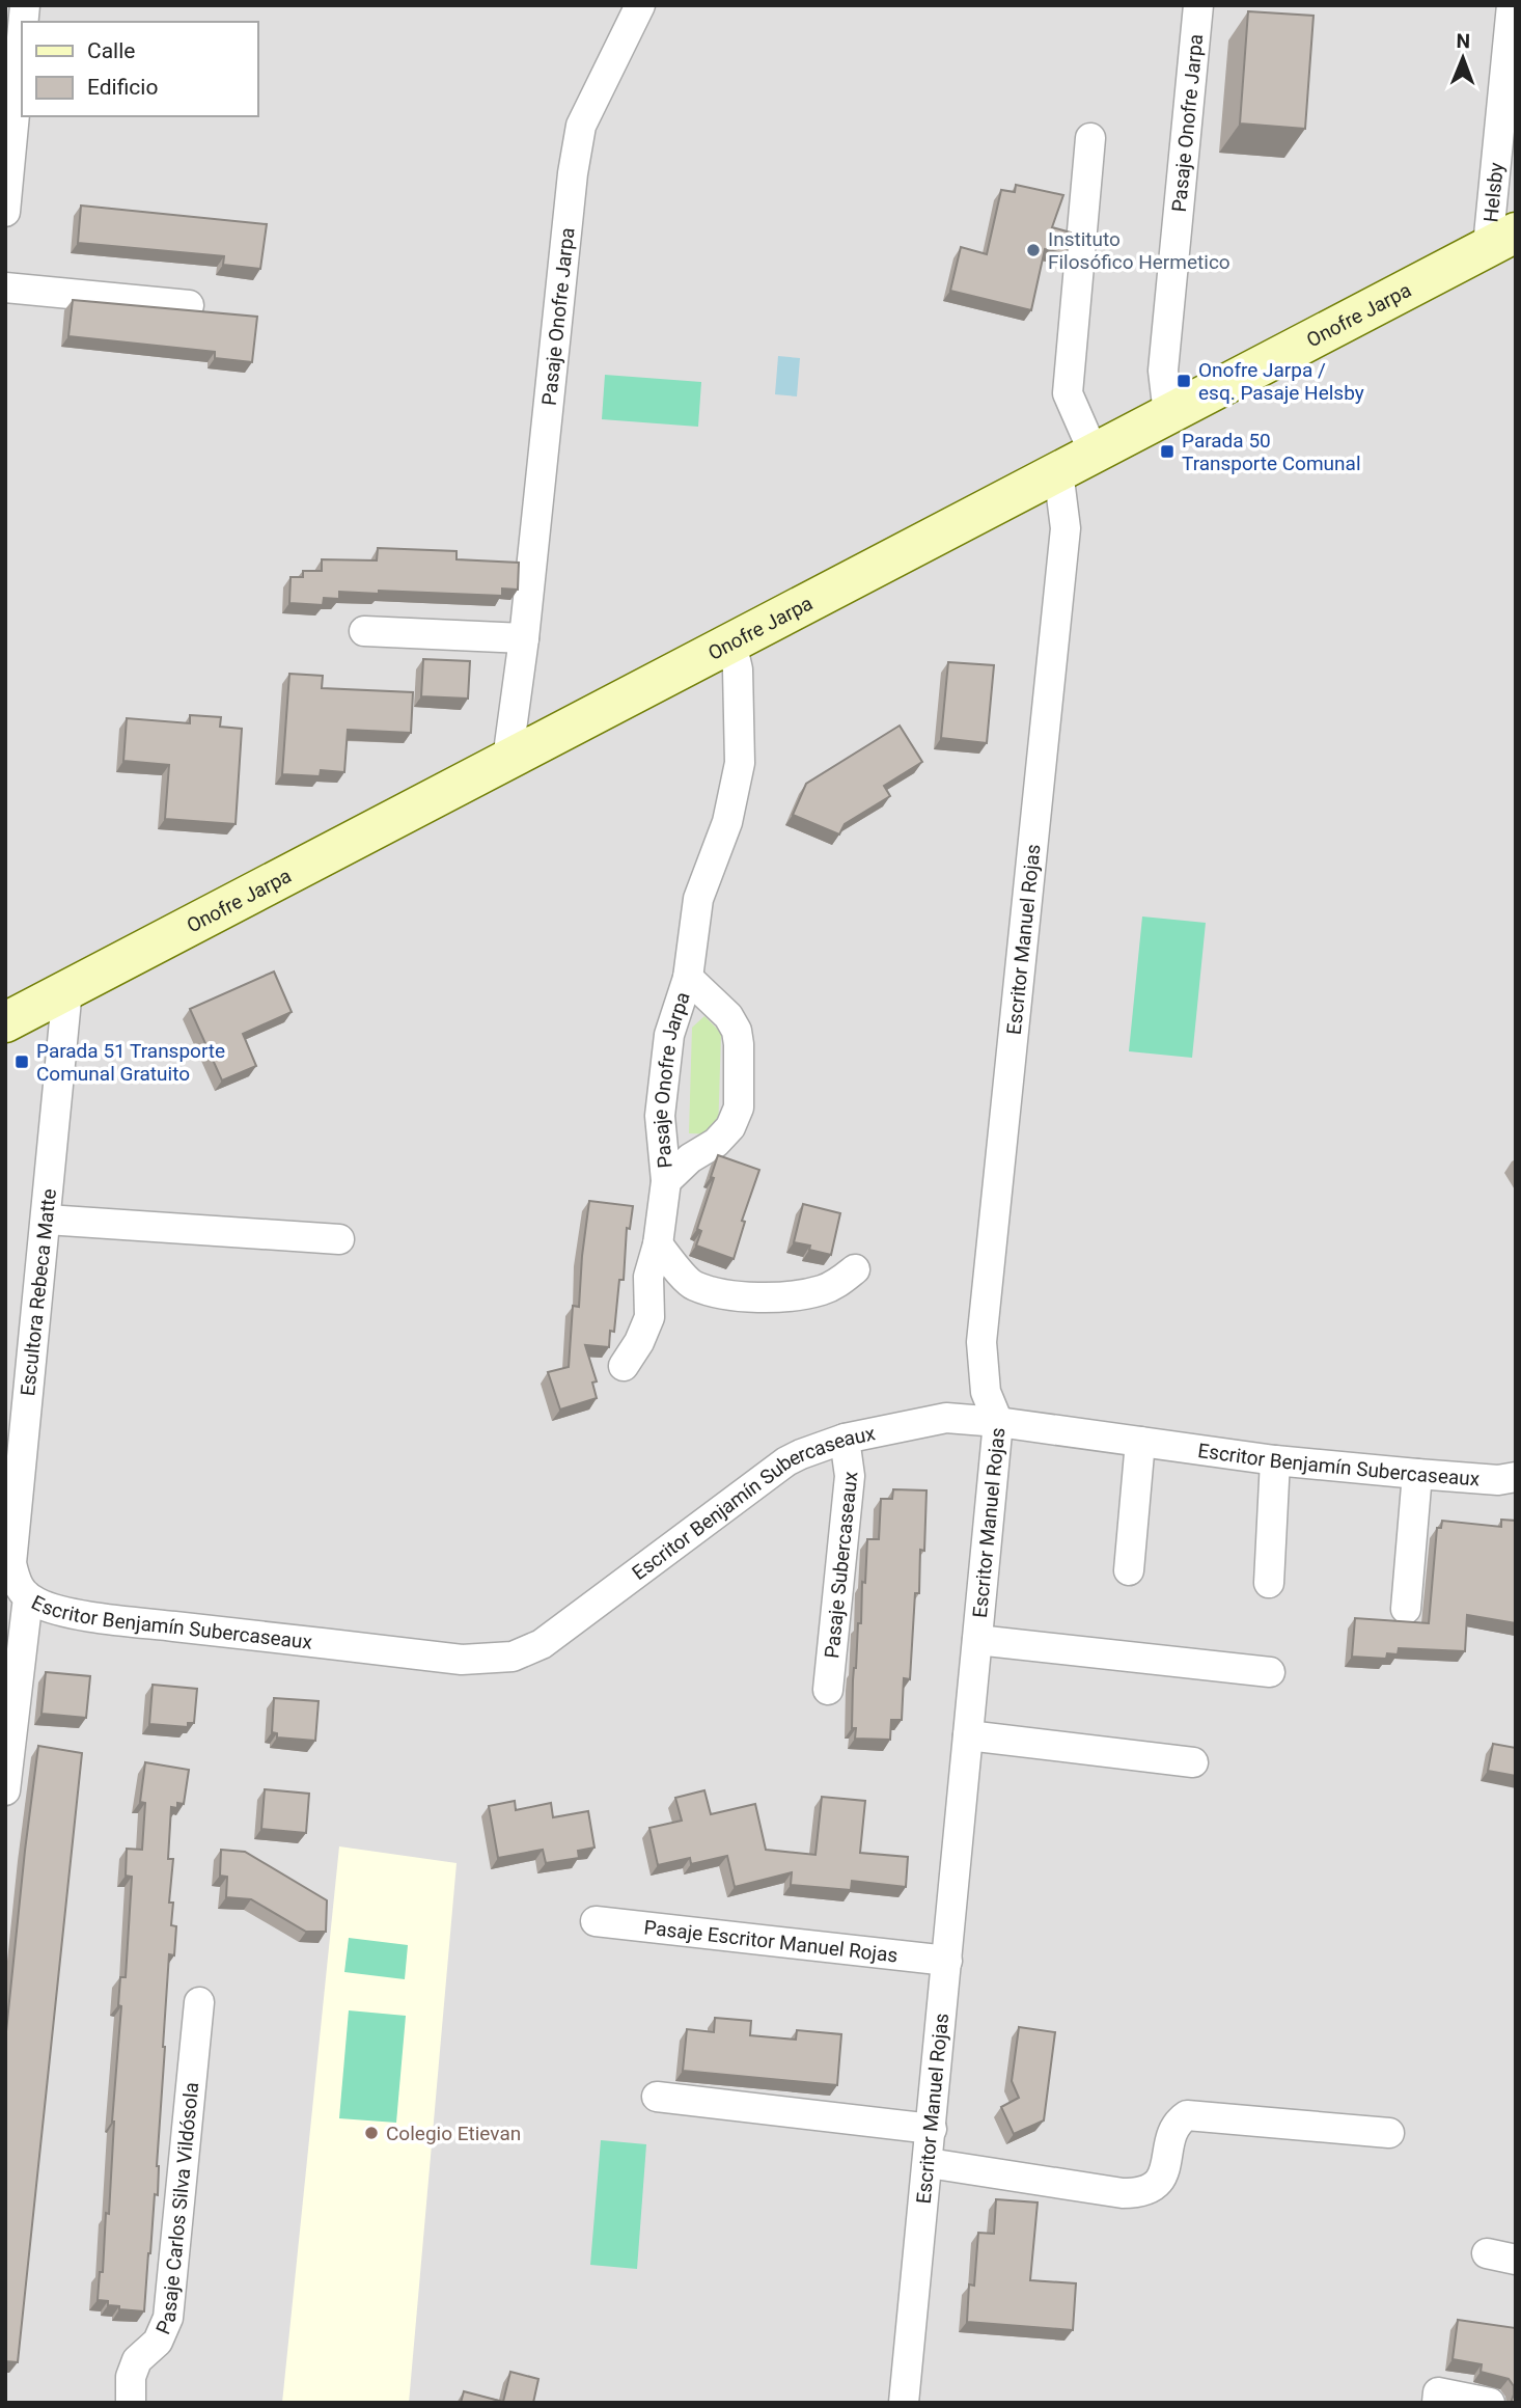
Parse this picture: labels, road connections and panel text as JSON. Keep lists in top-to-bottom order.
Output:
{
  "streets": {
    "street": [
      "Pasaje Onofre Jarpa",
      "Helsby",
      "Onofre Jarpa",
      "Escritor Manuel Rojas",
      "Escultora Rebeca Matte",
      "Escritor Benjamín Subercaseaux",
      "Pasaje Subercaseaux",
      "Pasaje Escritor Manuel Rojas",
      "Pasaje Carlos Silva Vildósola"
    ]
  },
  "crossings": [
    ["Pasaje Onofre Jarpa", "Onofre Jarpa"],
    ["Helsby", "Onofre Jarpa"],
    ["Onofre Jarpa", "Escritor Manuel Rojas"],
    ["Onofre Jarpa", "Escultora Rebeca Matte"],
    ["Escritor Manuel Rojas", "Escritor Benjamín Subercaseaux"],
    ["Escritor Manuel Rojas", "Pasaje Escritor Manuel Rojas"],
    ["Escultora Rebeca Matte", "Escritor Benjamín Subercaseaux"],
    ["Escritor Benjamín Subercaseaux", "Pasaje Subercaseaux"]
  ],
  "places": {
    "other": ["Instituto Filosófico Hermetico", "Colegio Etievan"],
    "transit": ["Onofre Jarpa / esq. Pasaje Helsby", "Parada 50 Transporte Comunal", "Parada 51 Transporte Comunal Gratuito"]
  },
  "legend": ["Calle", "Edificio"],
  "north": "top"
}
